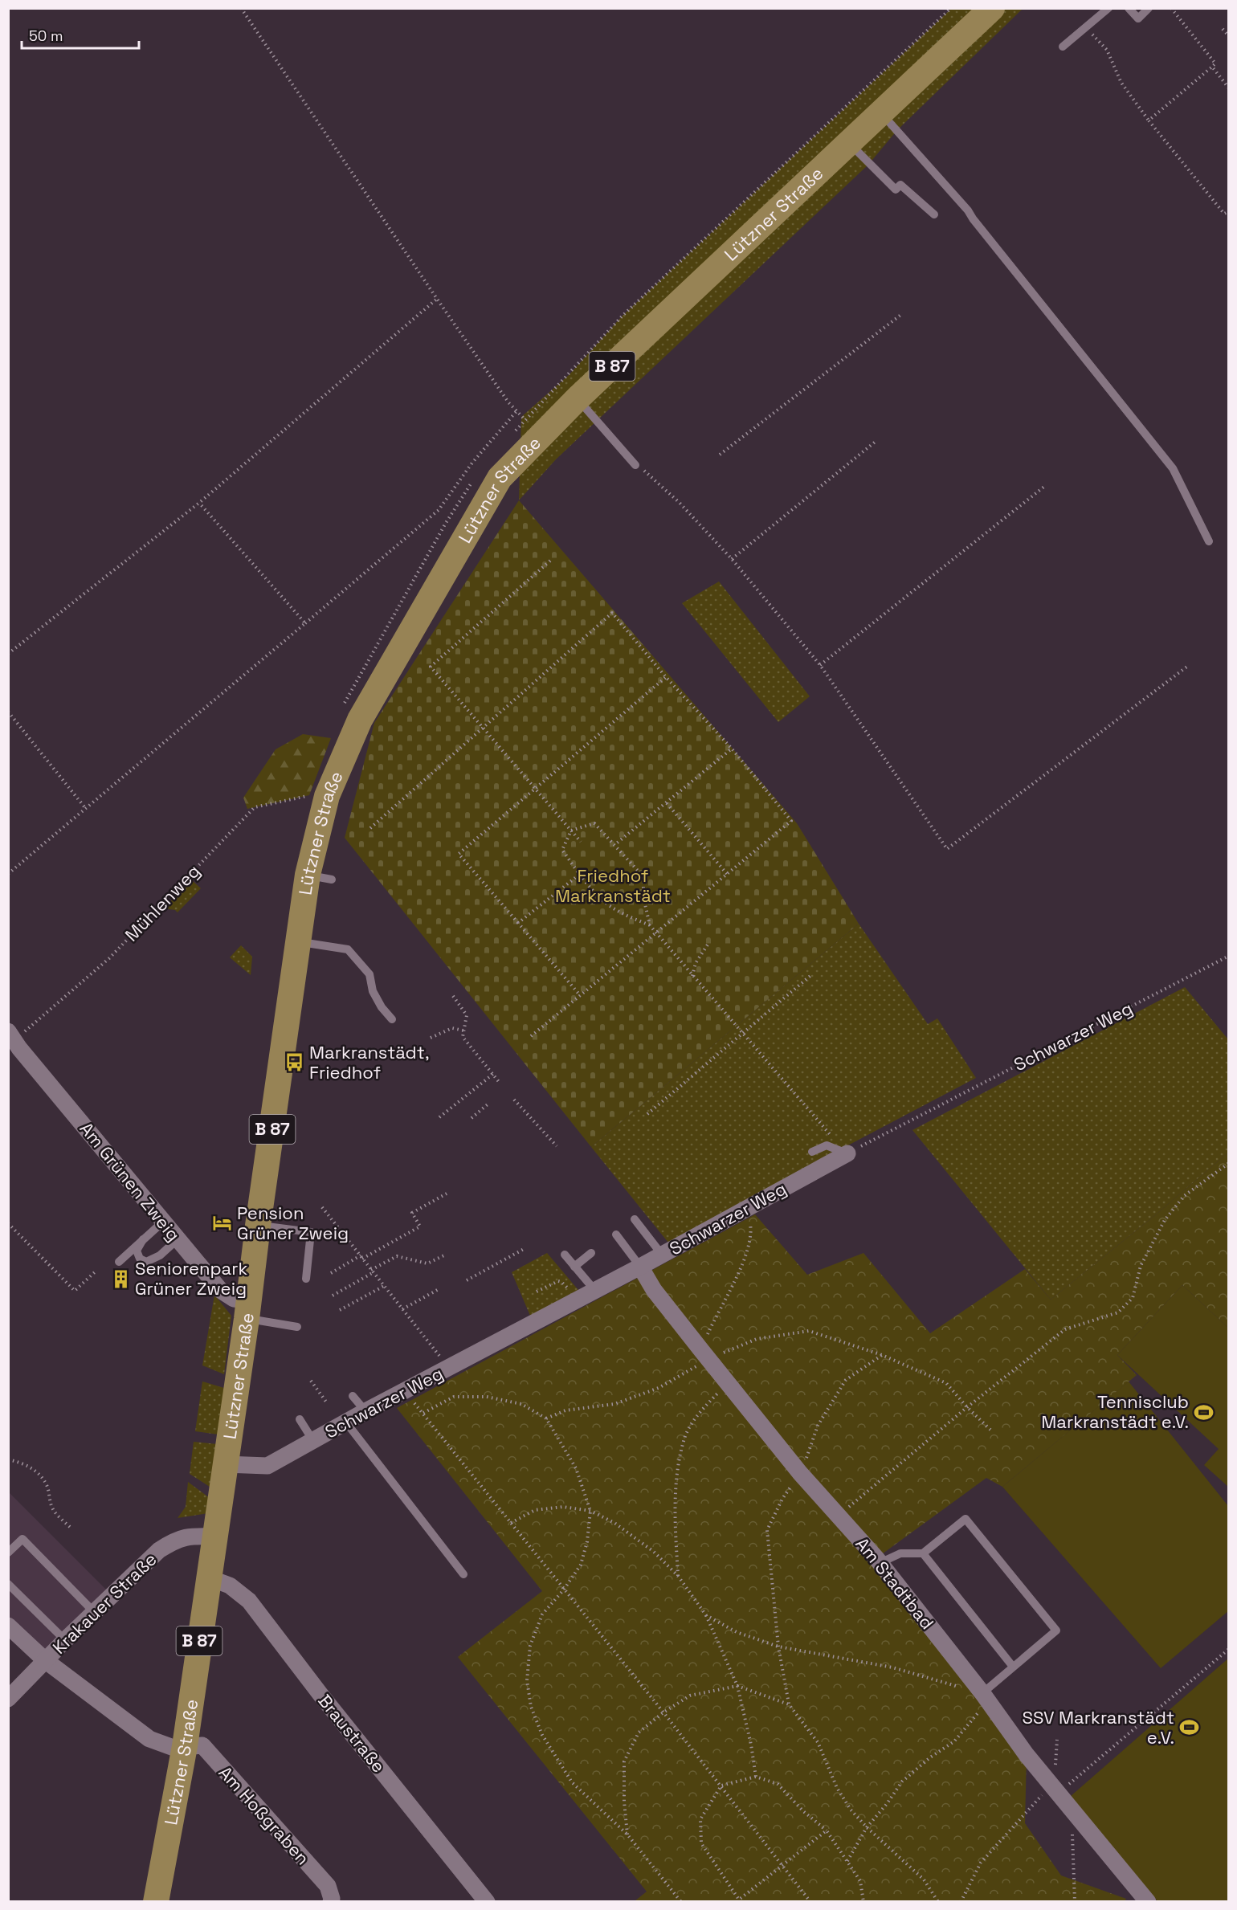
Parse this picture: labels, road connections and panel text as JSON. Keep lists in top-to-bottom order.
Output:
{
  "streets": {
    "main road": ["Lützner Straße", "B 87"],
    "street": [
      "Schwarzer Weg",
      "Am Grünen Zweig",
      "Am Stadtbad",
      "Krakauer Straße",
      "Braustraße",
      "Am Hoßgraben"
    ],
    "path": ["Mühlenweg"]
  },
  "crossings": [
    ["Lützner Straße", "Schwarzer Weg"],
    ["Lützner Straße", "Am Grünen Zweig"],
    ["Lützner Straße", "Krakauer Straße"],
    ["Lützner Straße", "Braustraße"],
    ["Lützner Straße", "Am Hoßgraben"],
    ["Mühlenweg", "Am Grünen Zweig"],
    ["Schwarzer Weg", "Am Stadtbad"]
  ],
  "parks": ["Friedhof Markranstädt"],
  "places": {
    "bus stop": ["Markranstädt, Friedhof"],
    "hotel": ["Pension Grüner Zweig"],
    "building": ["Seniorenpark Grüner Zweig"],
    "sports": ["Tennisclub Markranstädt e.V.", "SSV Markranstädt e.V."]
  },
  "scale_bar": "50 m"
}
